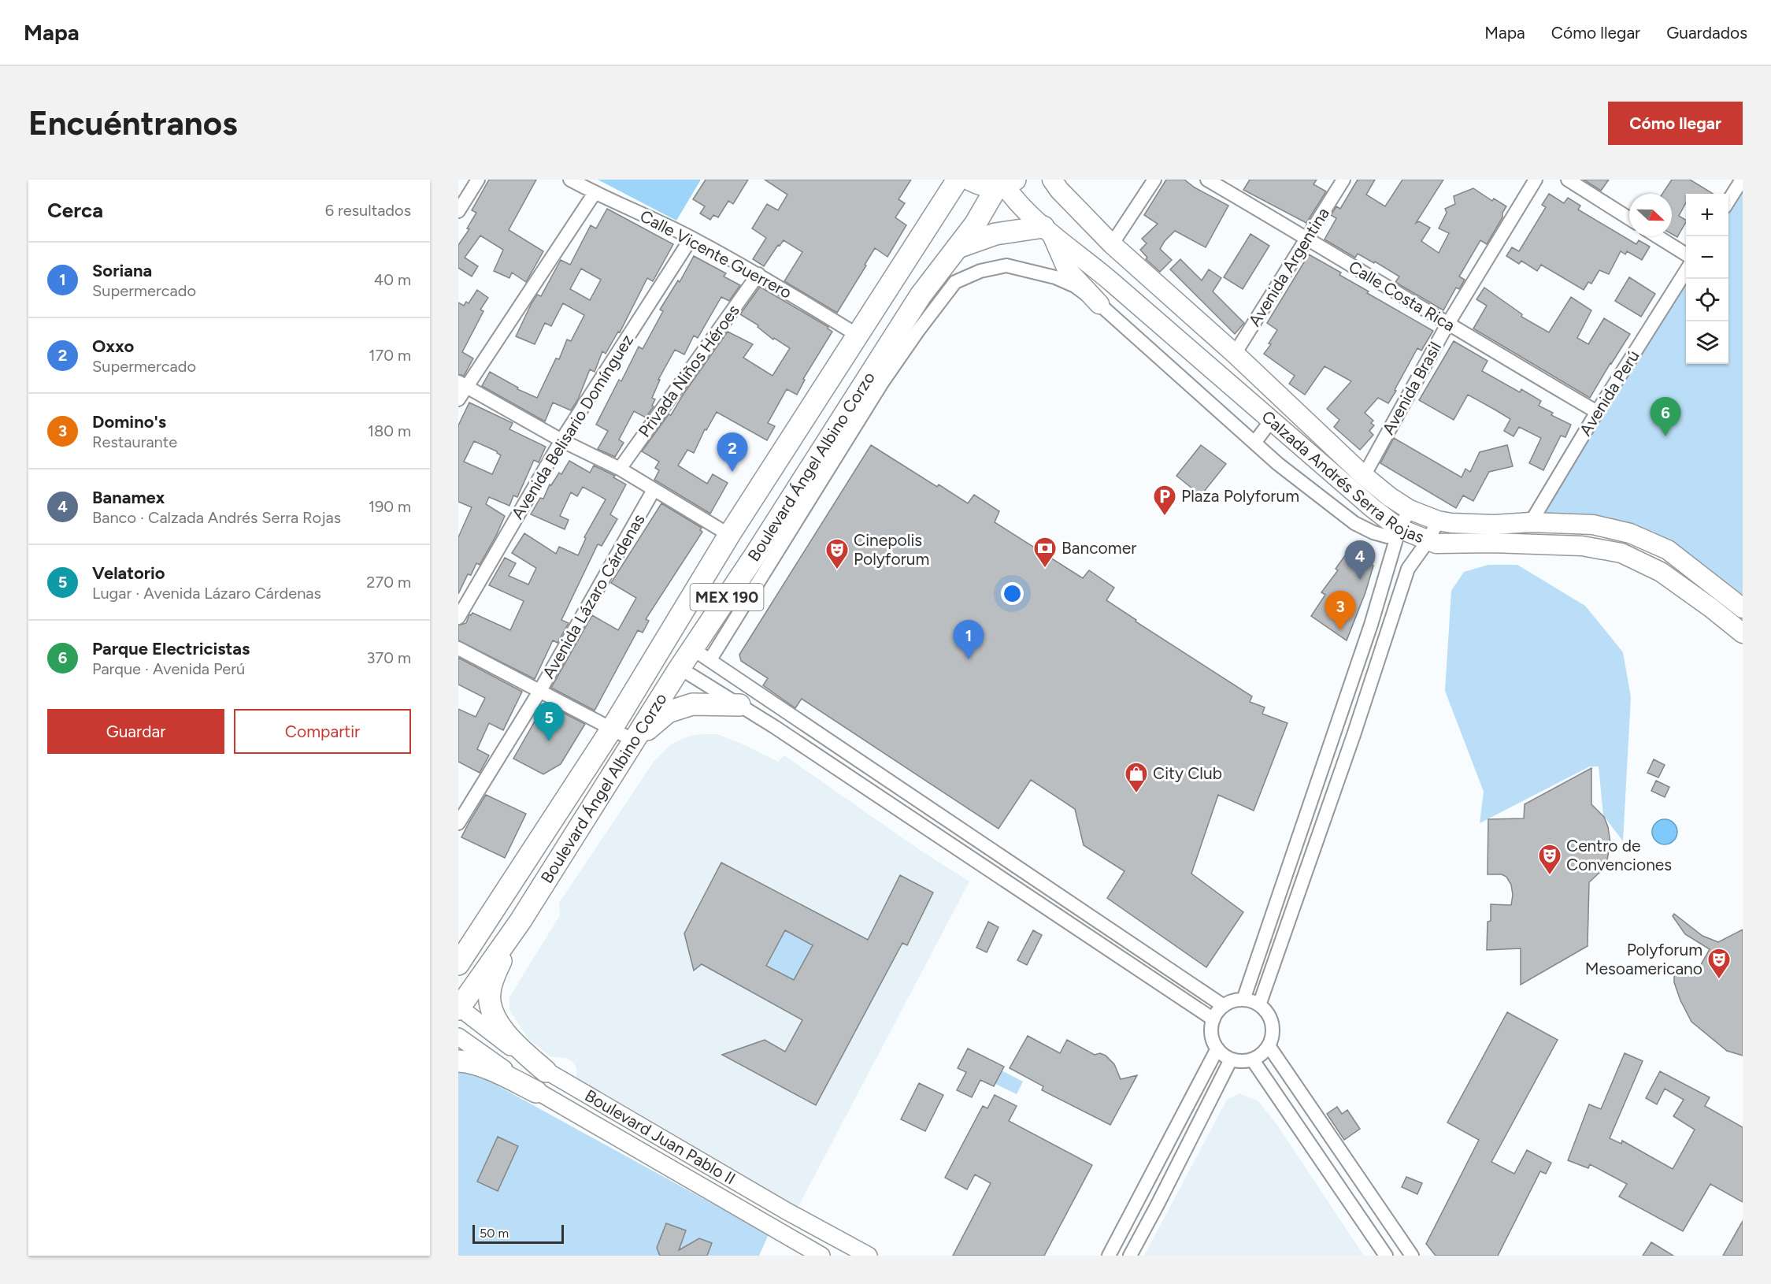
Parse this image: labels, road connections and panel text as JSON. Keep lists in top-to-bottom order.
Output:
{
  "streets": {
    "main road": ["Boulevard Ángel Albino Corzo", "Calzada Andrés Serra Rojas", "MEX 190"],
    "street": [
      "Calle Vicente Guerrero",
      "Avenida Argentina",
      "Calle Costa Rica",
      "Privada Niños Héroes",
      "Avenida Brasil",
      "Avenida Perú",
      "Avenida Belisario Domínguez",
      "Avenida Lázaro Cárdenas",
      "Boulevard Juan Pablo II"
    ]
  },
  "crossings": [
    ["Calle Vicente Guerrero", "Privada Niños Héroes"],
    ["Calle Vicente Guerrero", "Avenida Belisario Domínguez"],
    ["Calle Vicente Guerrero", "Boulevard Ángel Albino Corzo"],
    ["Avenida Argentina", "Calle Costa Rica"],
    ["Avenida Argentina", "Calzada Andrés Serra Rojas"],
    ["Calle Costa Rica", "Avenida Brasil"],
    ["Calle Costa Rica", "Avenida Perú"],
    ["Avenida Brasil", "Calzada Andrés Serra Rojas"],
    ["Avenida Perú", "Calzada Andrés Serra Rojas"],
    ["Boulevard Ángel Albino Corzo", "Calzada Andrés Serra Rojas"],
    ["Boulevard Ángel Albino Corzo", "Boulevard Juan Pablo II"]
  ],
  "places": {
    "parking": ["Plaza Polyforum"],
    "bank": ["Bancomer"],
    "theatre": ["Cinepolis Polyforum", "Centro de Convenciones", "Polyforum Mesoamericano"],
    "shop": ["City Club"]
  },
  "scale_bar": "50 m",
  "north": "right",
  "page": {
    "header": "Mapa",
    "nav": ["Mapa", "Cómo llegar", "Guardados"],
    "buttons": [
      "Cómo llegar",
      ["Guardar", "Compartir"]
    ],
    "title": "Encuéntranos",
    "heading": ["Cerca", "6 resultados"],
    "map_buttons": ["+", "−"],
    "list": [
      {
        "mark": "1",
        "name": "Soriana",
        "note": "Supermercado",
        "value": "40 m"
      },
      {
        "mark": "2",
        "name": "Oxxo",
        "note": "Supermercado",
        "value": "170 m"
      },
      {
        "mark": "3",
        "name": "Domino's",
        "note": "Restaurante",
        "value": "180 m"
      },
      {
        "mark": "4",
        "name": "Banamex",
        "note": "Banco · Calzada Andrés Serra Rojas",
        "value": "190 m"
      },
      {
        "mark": "5",
        "name": "Velatorio",
        "note": "Lugar · Avenida Lázaro Cárdenas",
        "value": "270 m"
      },
      {
        "mark": "6",
        "name": "Parque Electricistas",
        "note": "Parque · Avenida Perú",
        "value": "370 m"
      }
    ],
    "pins": [
      "6",
      "2",
      "4",
      "3",
      "1",
      "5"
    ],
    "scale": "50 m"
  }
}
